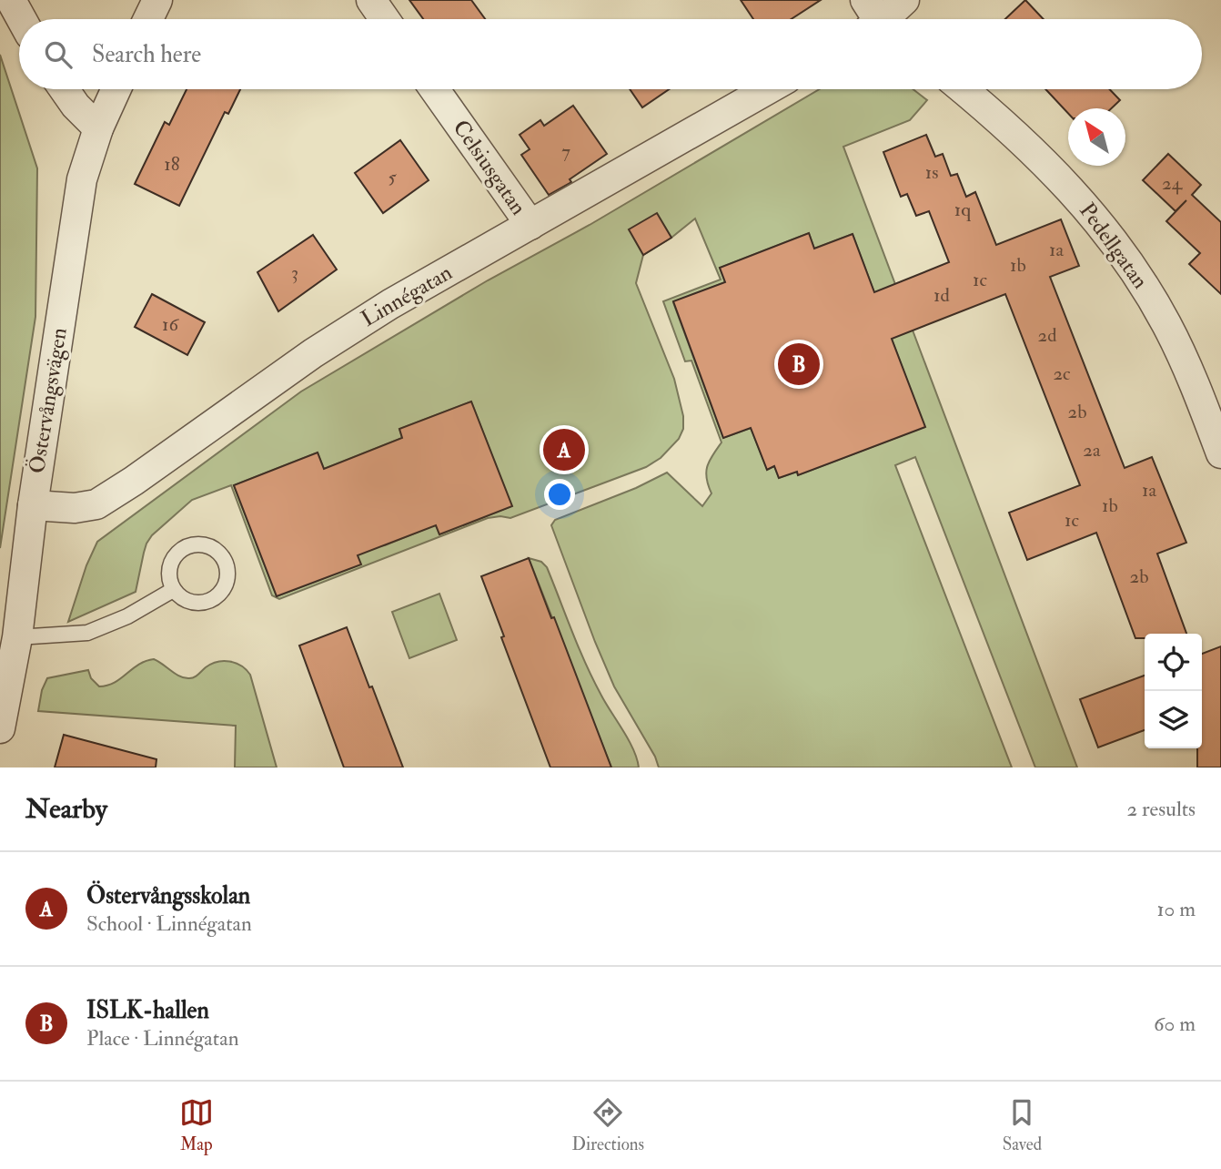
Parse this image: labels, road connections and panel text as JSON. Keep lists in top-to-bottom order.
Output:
{
  "streets": {
    "street": [
      "Celsiusgatan",
      "Pedellgatan",
      "Linnégatan",
      "Östervångsvägen"
    ]
  },
  "crossings": [
    ["Celsiusgatan", "Linnégatan"],
    ["Linnégatan", "Östervångsvägen"]
  ],
  "house_numbers": [
    "7",
    "18",
    "1s",
    "5",
    "24",
    "1q",
    "1a",
    "1b",
    "3",
    "1c",
    "1d",
    "16",
    "2d",
    "2c",
    "2b",
    "2a",
    "1a",
    "1b",
    "1c",
    "2b"
  ],
  "north": "top left",
  "page": {
    "search": "Search here",
    "pins": ["B", "A"],
    "heading": ["Nearby", "2 results"],
    "list": [
      {
        "mark": "A",
        "name": "Östervångsskolan",
        "note": "School · Linnégatan",
        "value": "10 m"
      },
      {
        "mark": "B",
        "name": "ISLK-hallen",
        "note": "Place · Linnégatan",
        "value": "60 m"
      }
    ],
    "nav": ["Map", "Directions", "Saved"]
  }
}
